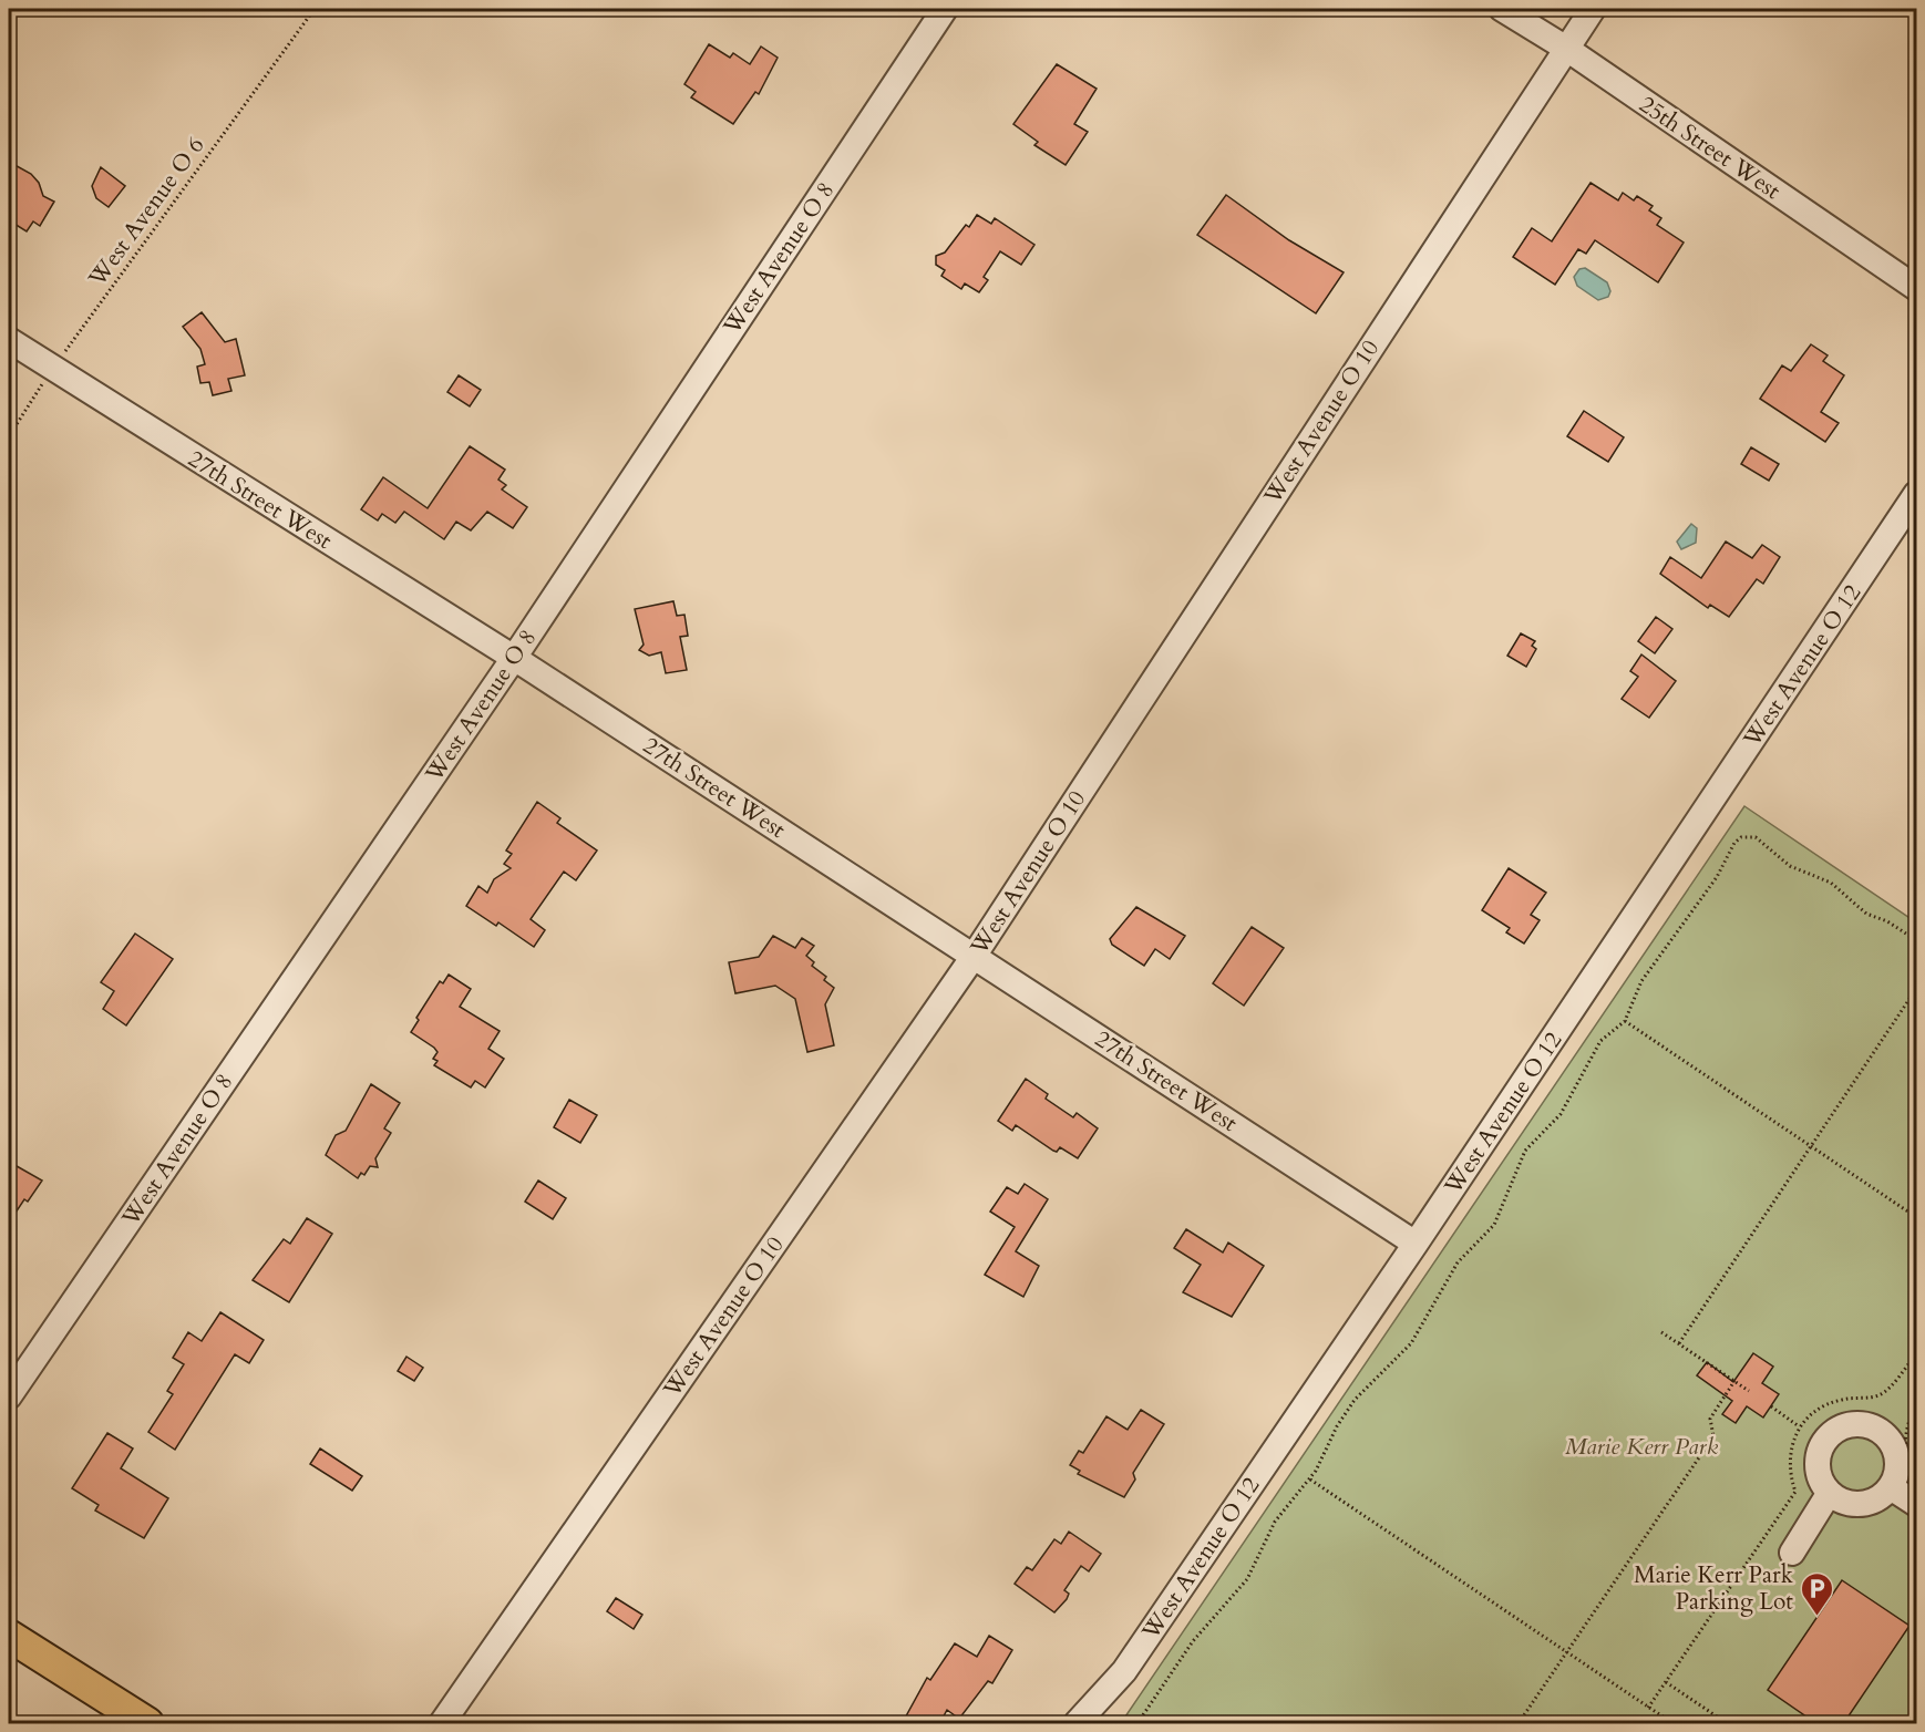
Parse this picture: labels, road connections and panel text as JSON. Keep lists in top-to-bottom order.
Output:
{
  "streets": {
    "street": [
      "25th Street West",
      "West Avenue O 8",
      "West Avenue O 10",
      "27th Street West",
      "West Avenue O 12"
    ],
    "path": ["West Avenue O 6"]
  },
  "crossings": [
    ["25th Street West", "West Avenue O 10"],
    ["West Avenue O 6", "27th Street West"],
    ["West Avenue O 8", "27th Street West"],
    ["West Avenue O 10", "27th Street West"],
    ["27th Street West", "West Avenue O 12"]
  ],
  "parks": ["Marie Kerr Park"],
  "places": {
    "parking": ["Marie Kerr Park Parking Lot"]
  }
}
